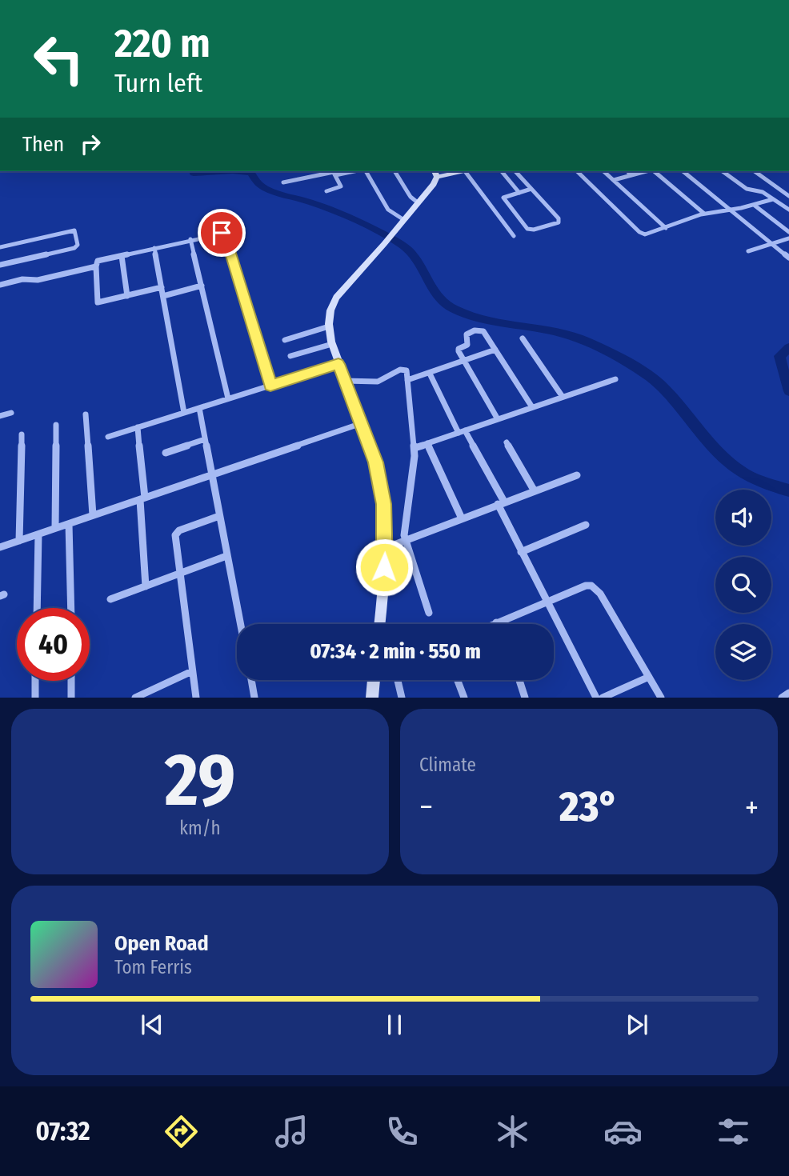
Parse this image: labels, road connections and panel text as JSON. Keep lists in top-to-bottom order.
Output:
{
  "page": {
    "turn": ["220 m", "Turn left"],
    "then": "Then",
    "limit": "40",
    "trip": "07:34 · 2 min · 550 m",
    "tile": [
      ["29", "km/h"],
      "Climate"
    ],
    "heat": ["−", "23°", "+"],
    "song": ["Open Road", "Tom Ferris"],
    "tabs": "07:32"
  }
}
